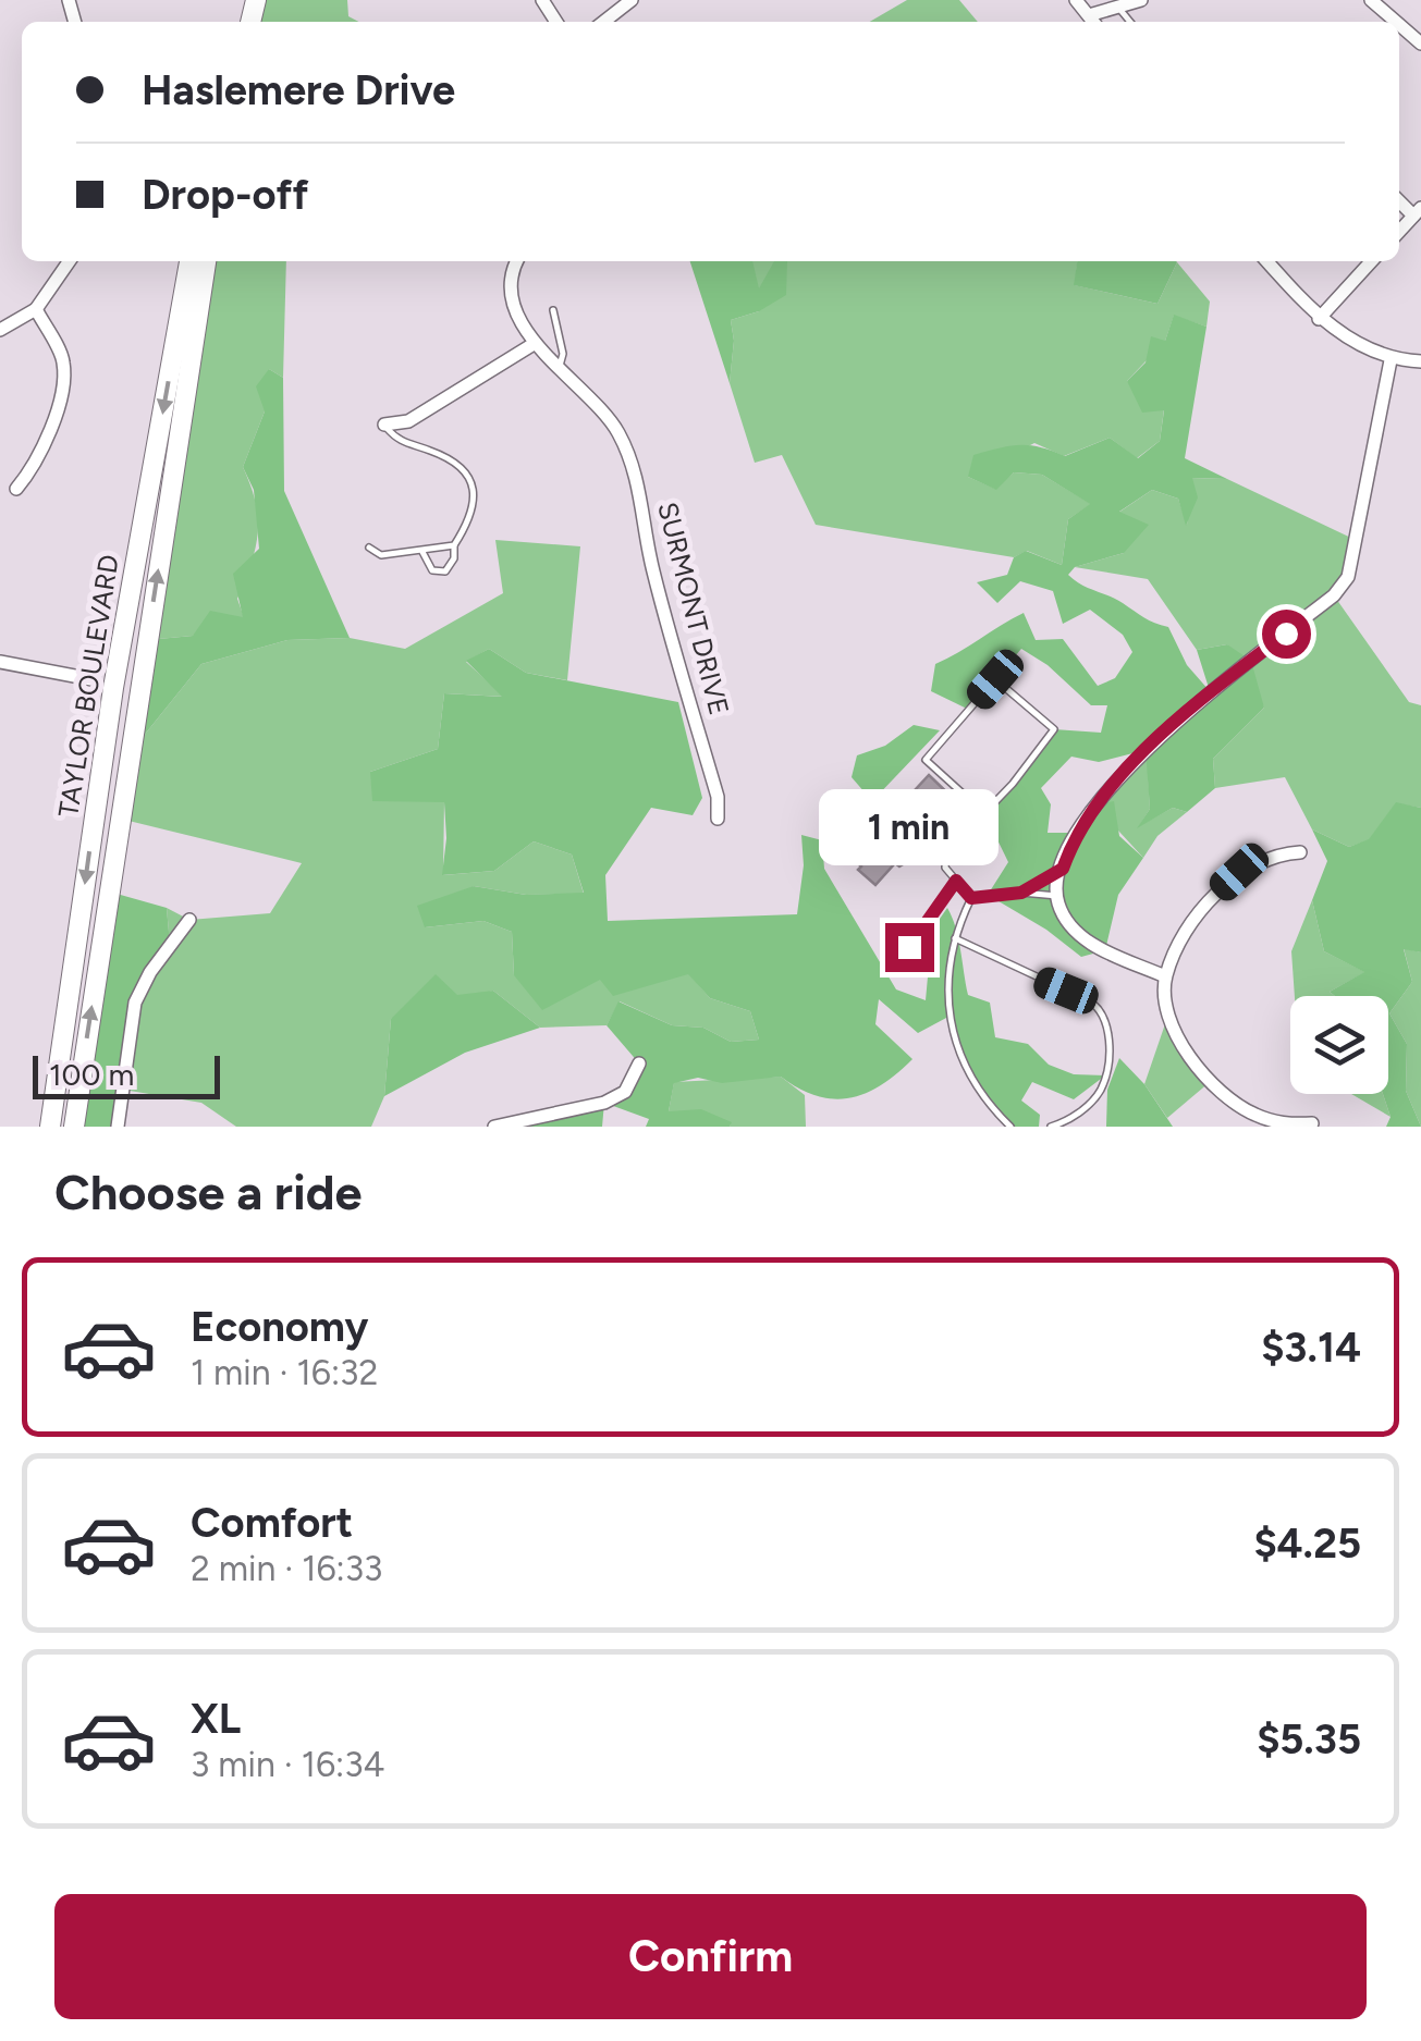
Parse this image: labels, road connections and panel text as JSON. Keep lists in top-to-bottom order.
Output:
{
  "streets": {
    "main road": ["TAYLOR BOULEVARD"],
    "street": ["SURMONT DRIVE"]
  },
  "scale_bar": "100 m",
  "page": {
    "banner": ["Haslemere Drive", "Drop-off"],
    "bubble": "1 min",
    "scale": "100 m",
    "heading": "Choose a ride",
    "list": [
      {
        "name": "Economy",
        "note": "1 min · 16:32",
        "value": "$3.14"
      },
      {
        "name": "Comfort",
        "note": "2 min · 16:33",
        "value": "$4.25"
      },
      {
        "name": "XL",
        "note": "3 min · 16:34",
        "value": "$5.35"
      }
    ],
    "buttons": "Confirm"
  }
}
